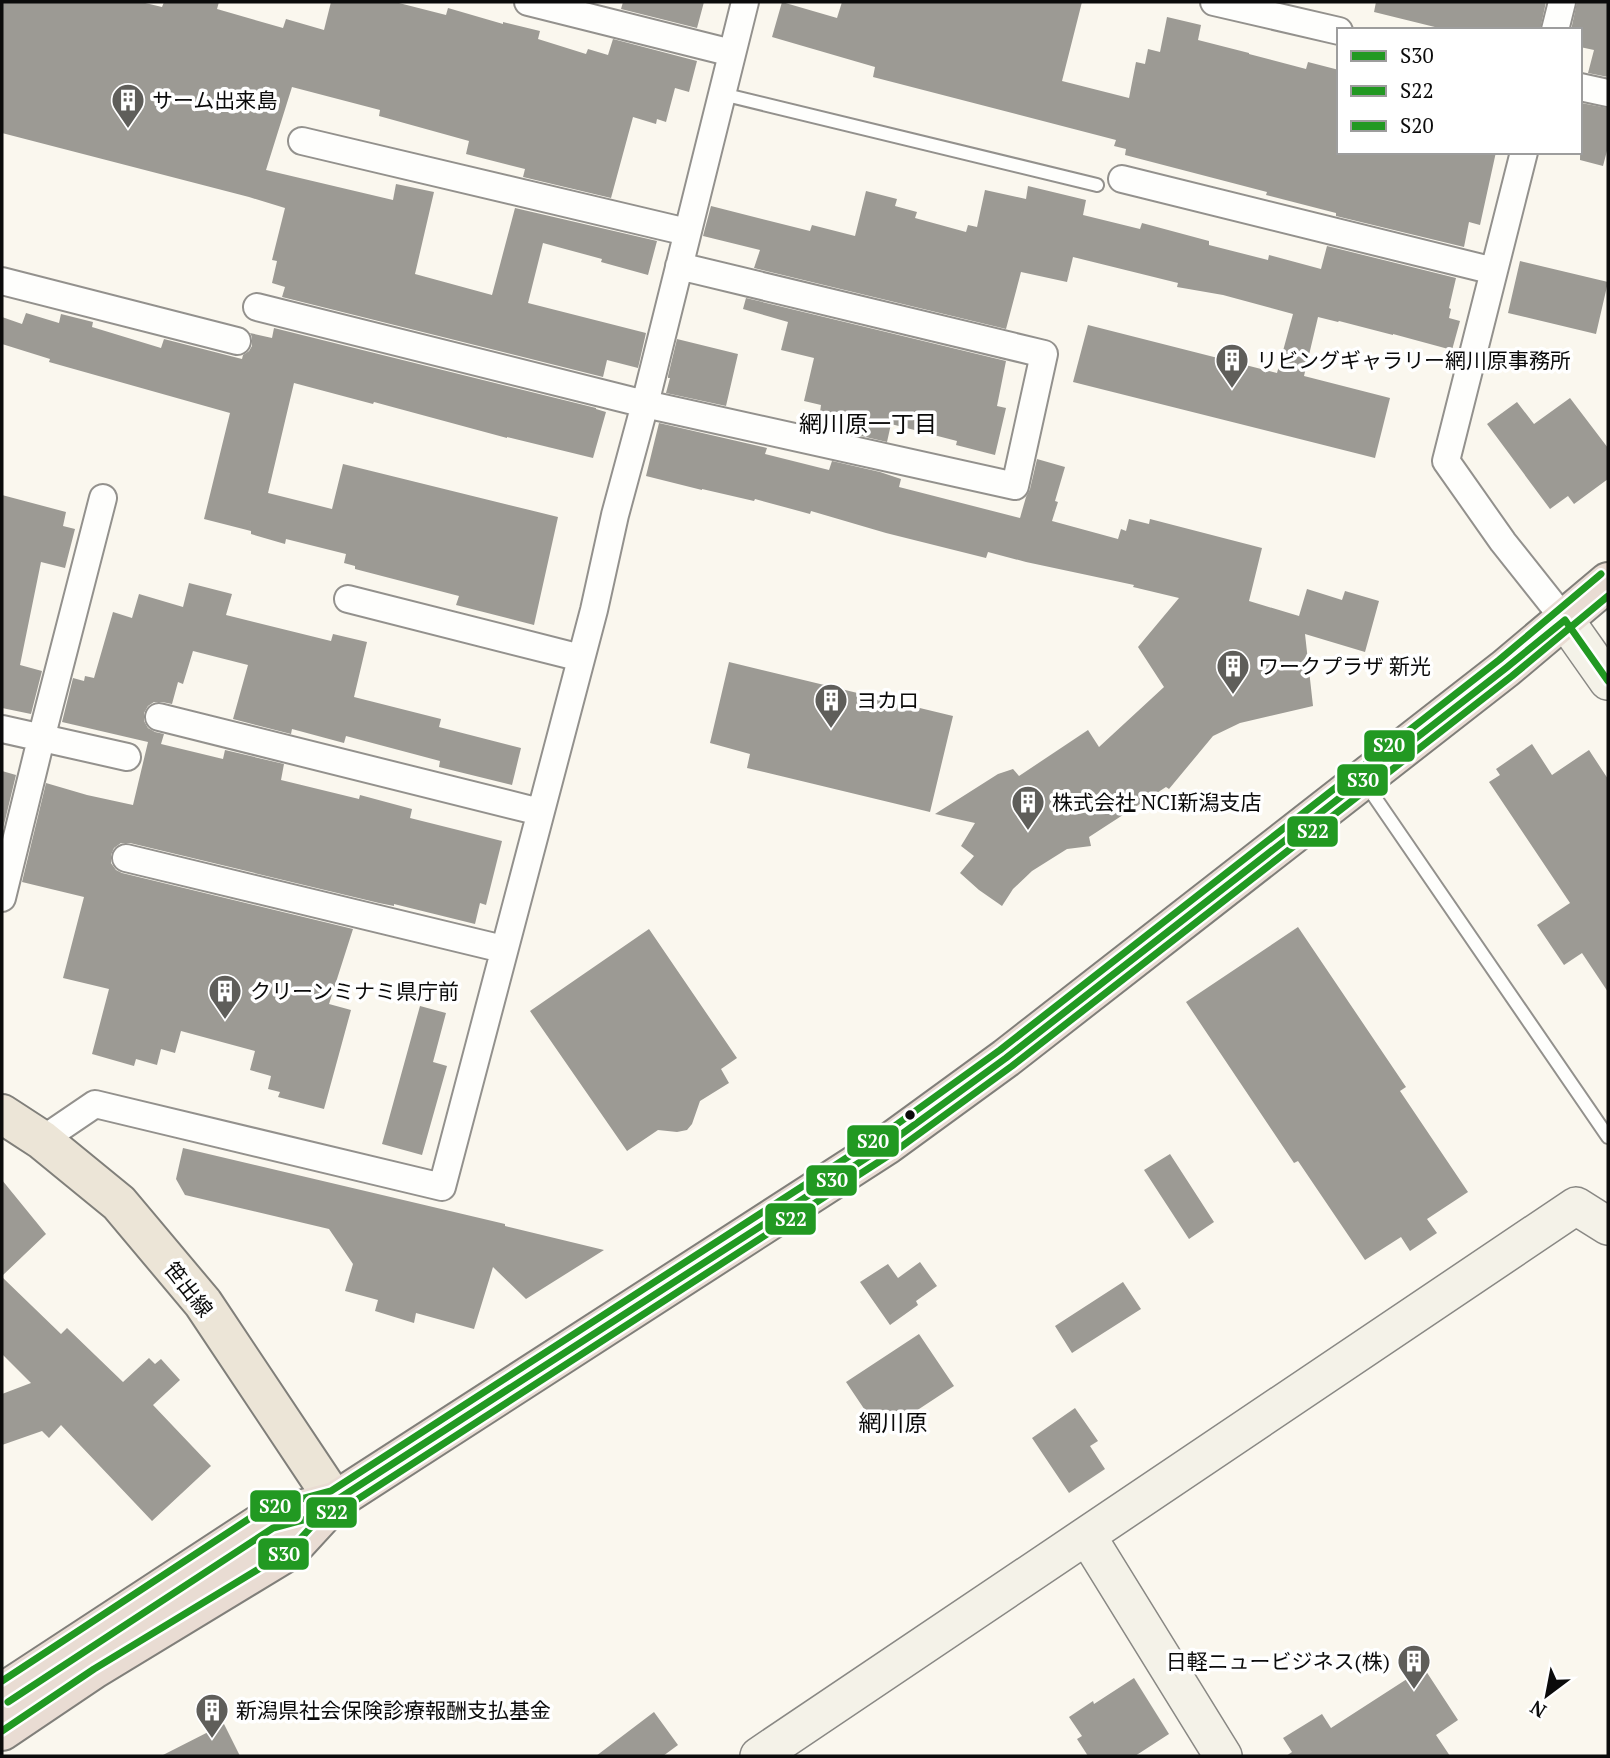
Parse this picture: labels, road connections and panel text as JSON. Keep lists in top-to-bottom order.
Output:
{
  "streets": {
    "main road": ["笹出線"]
  },
  "districts": ["網川原一丁目", "網川原"],
  "places": {
    "building": [
      "サーム出来島",
      "リビングギャラリー網川原事務所",
      "ワークプラザ 新光",
      "ヨカロ",
      "株式会社 NCI新潟支店",
      "クリーンミナミ県庁前",
      "日軽ニュービジネス(株)",
      "新潟県社会保険診療報酬支払基金"
    ]
  },
  "lines": ["transit line S20", "transit line S22", "transit line S30"],
  "legend": ["S30", "S22", "S20"],
  "north": "bottom left"
}
